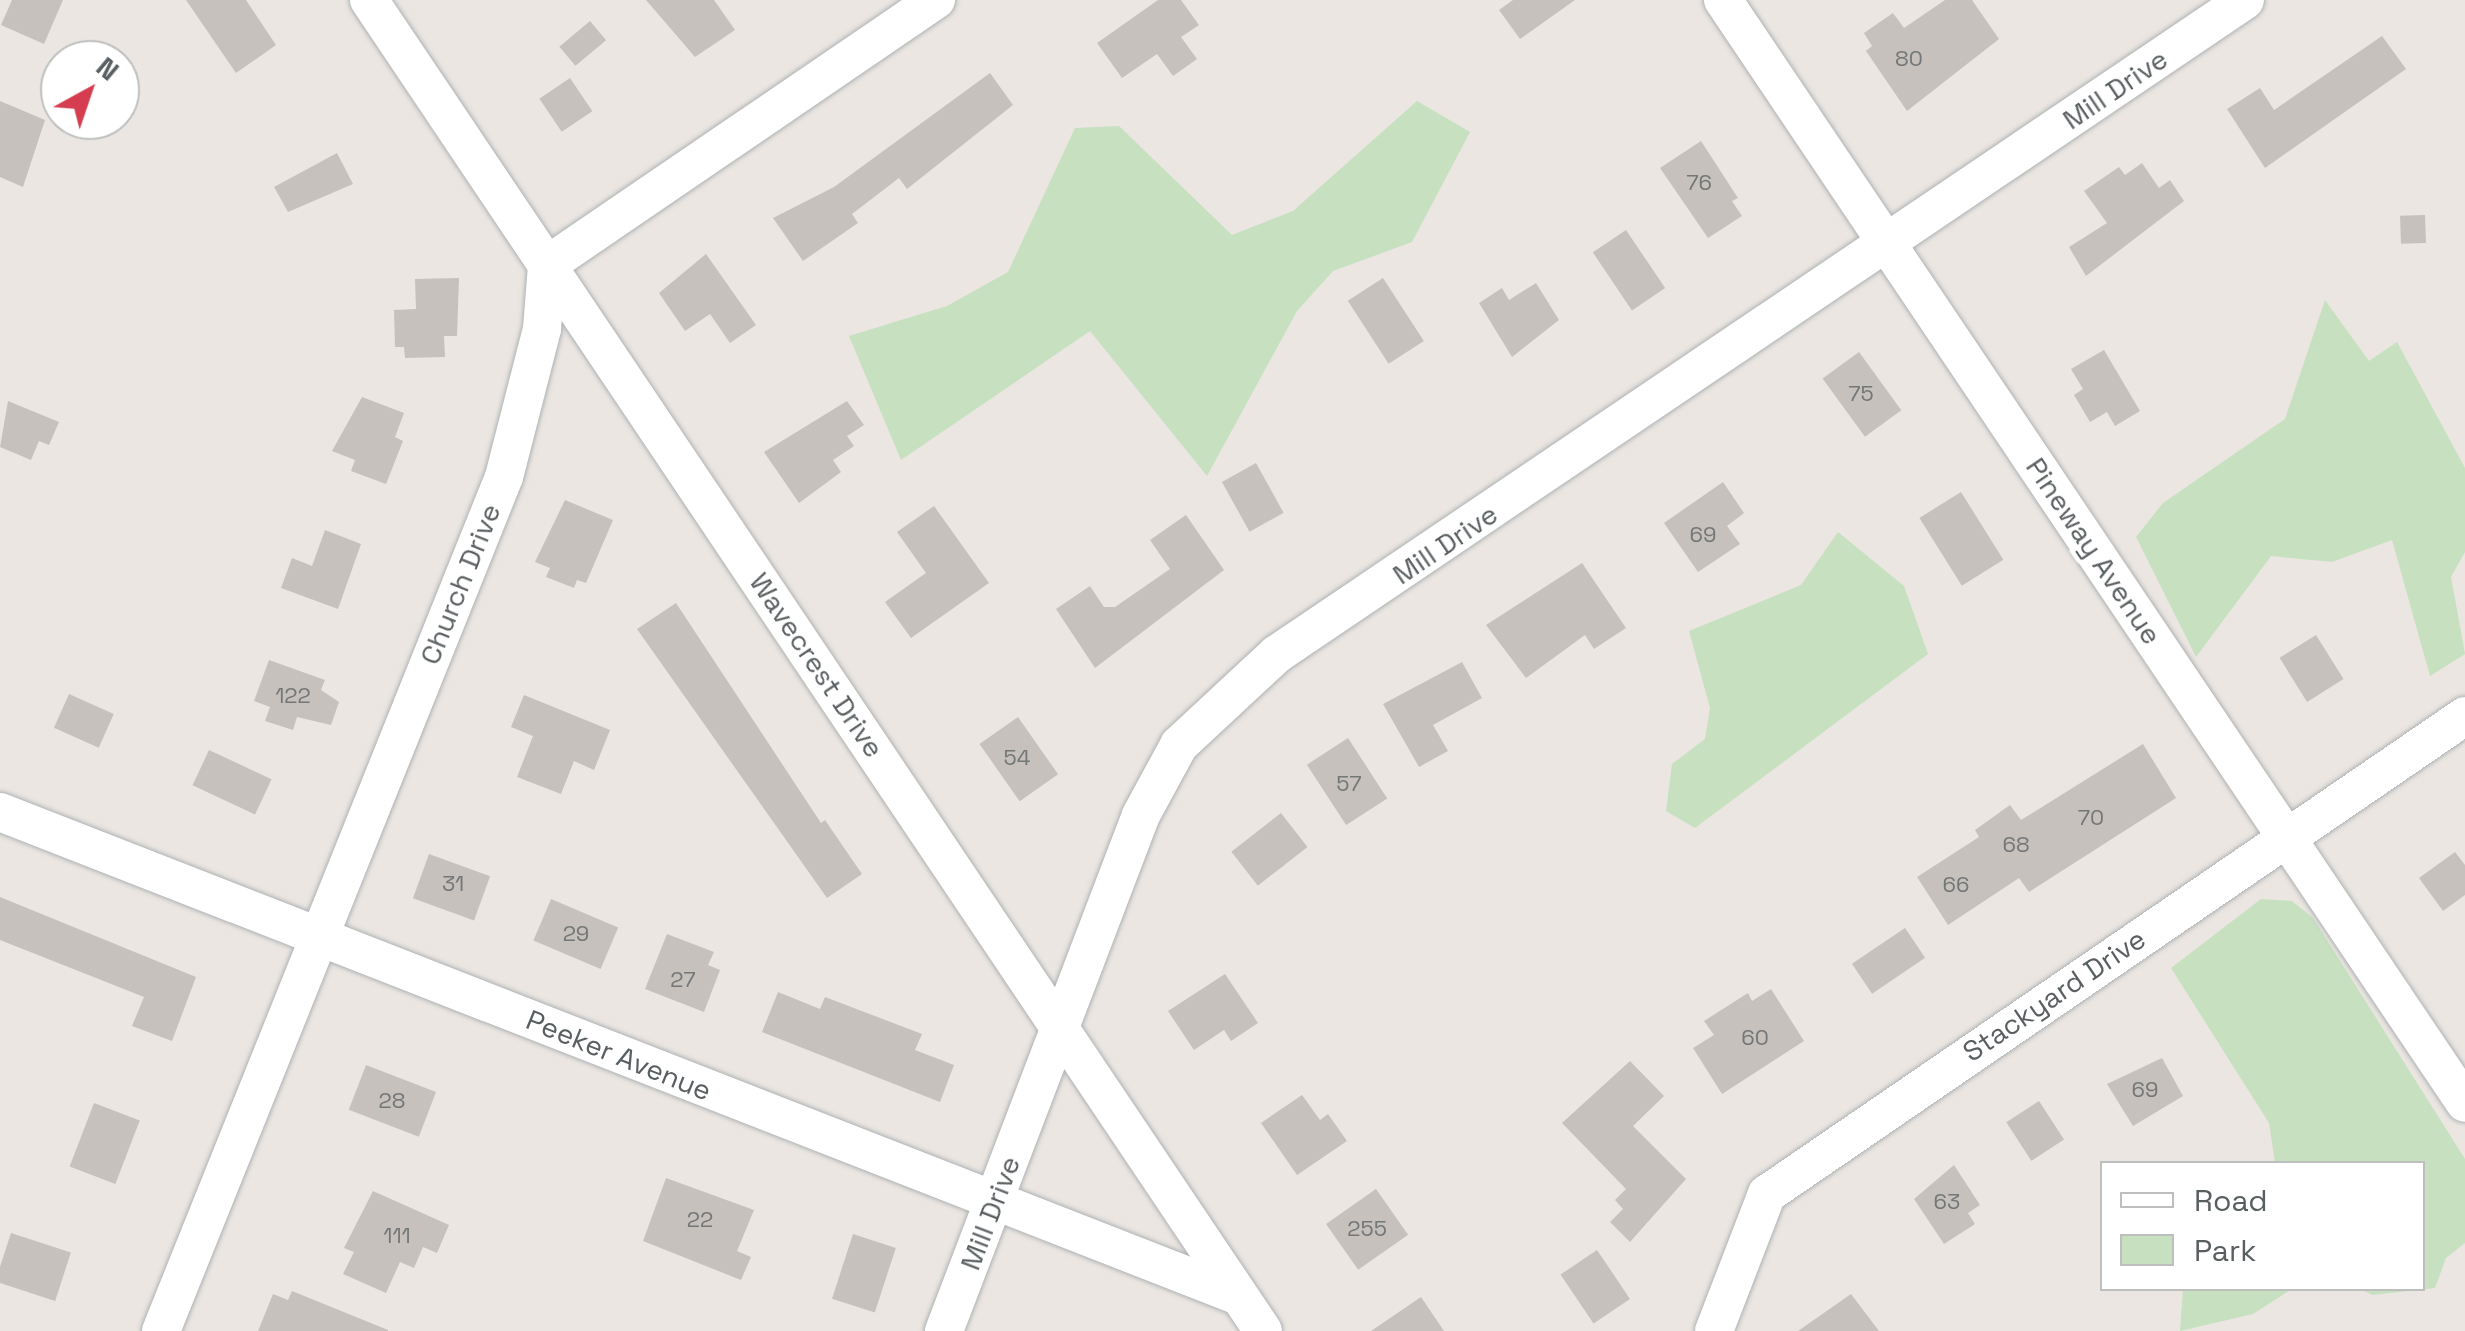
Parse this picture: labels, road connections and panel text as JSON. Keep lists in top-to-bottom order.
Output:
{
  "streets": {
    "street": [
      "Mill Drive",
      "Pineway Avenue",
      "Church Drive",
      "Wavecrest Drive",
      "Stackyard Drive",
      "Peeker Avenue"
    ]
  },
  "crossings": [
    ["Mill Drive", "Pineway Avenue"],
    ["Mill Drive", "Wavecrest Drive"],
    ["Mill Drive", "Peeker Avenue"],
    ["Pineway Avenue", "Stackyard Drive"],
    ["Church Drive", "Wavecrest Drive"],
    ["Church Drive", "Peeker Avenue"],
    ["Wavecrest Drive", "Peeker Avenue"]
  ],
  "house_numbers": [
    "80",
    "76",
    "75",
    "69",
    "122",
    "54",
    "57",
    "70",
    "68",
    "31",
    "66",
    "29",
    "27",
    "60",
    "69",
    "28",
    "63",
    "22",
    "255",
    "111"
  ],
  "legend": ["Road", "Park"],
  "north": "top right"
}
